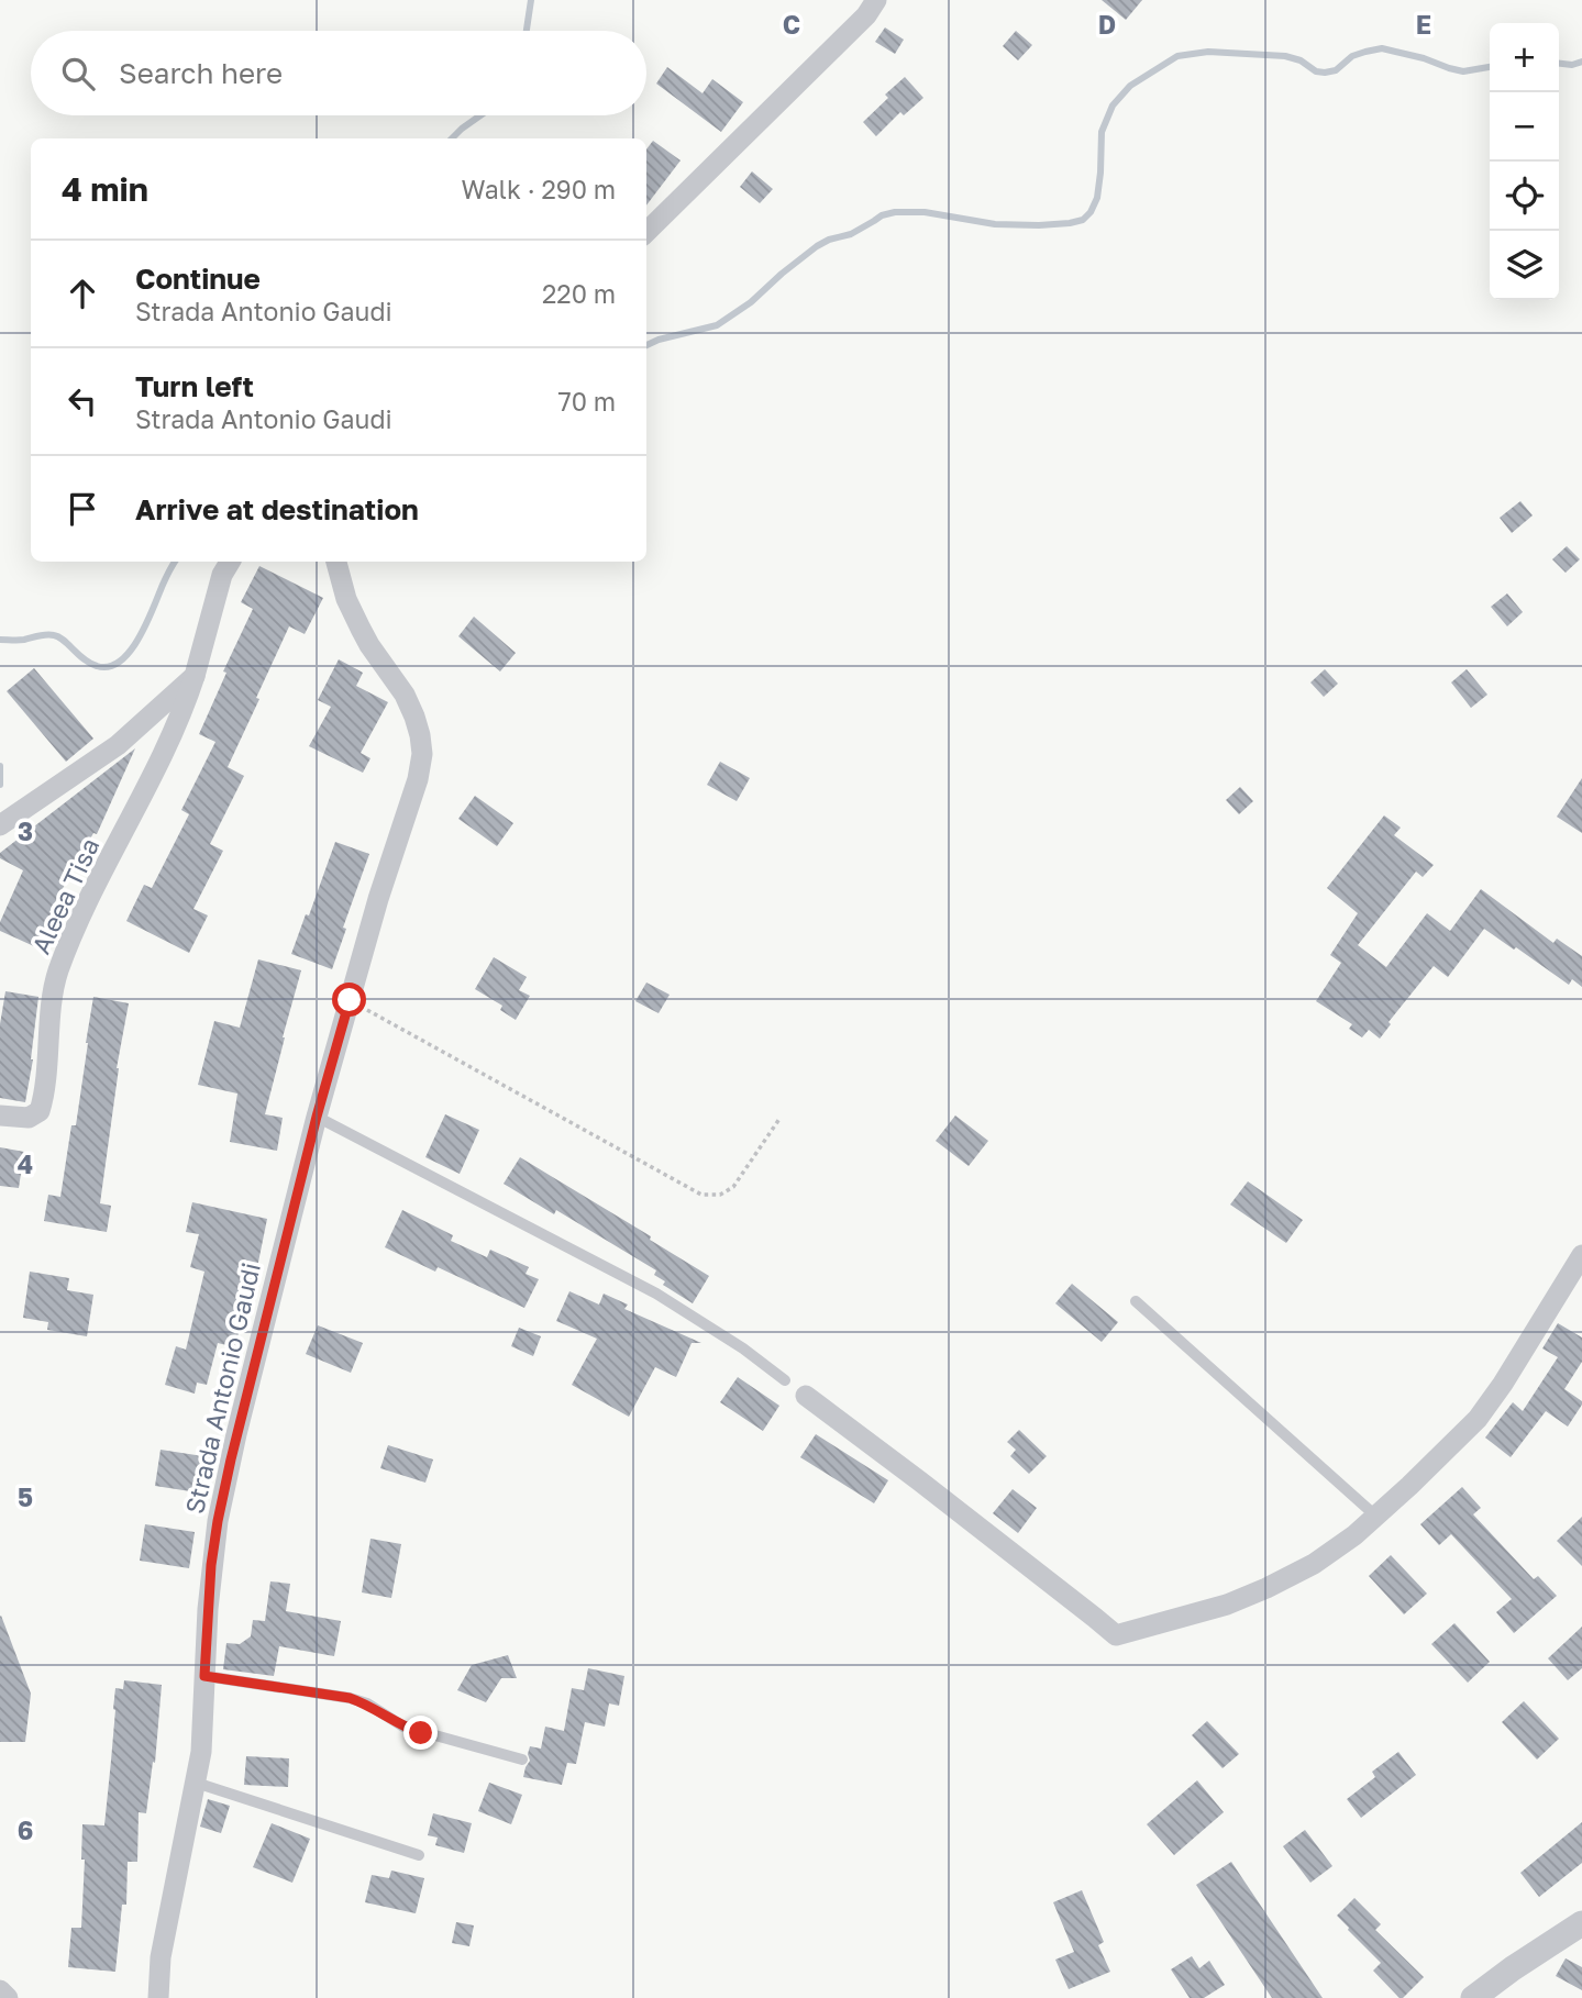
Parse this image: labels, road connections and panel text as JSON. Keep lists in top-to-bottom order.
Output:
{
  "streets": {
    "street": ["Aleea Tisa", "Strada Antonio Gaudi"]
  },
  "page": {
    "map_buttons": ["+", "−"],
    "search": "Search here",
    "heading": ["4 min", "Walk · 290 m"],
    "list": [
      ["Continue", "Strada Antonio Gaudi", "220 m"],
      ["Turn left", "Strada Antonio Gaudi", "70 m"],
      "Arrive at destination"
    ]
  },
  "grid": {
    "columns": ["C", "D", "E"],
    "rows": [
      "3",
      "4",
      "5",
      "6"
    ]
  }
}
